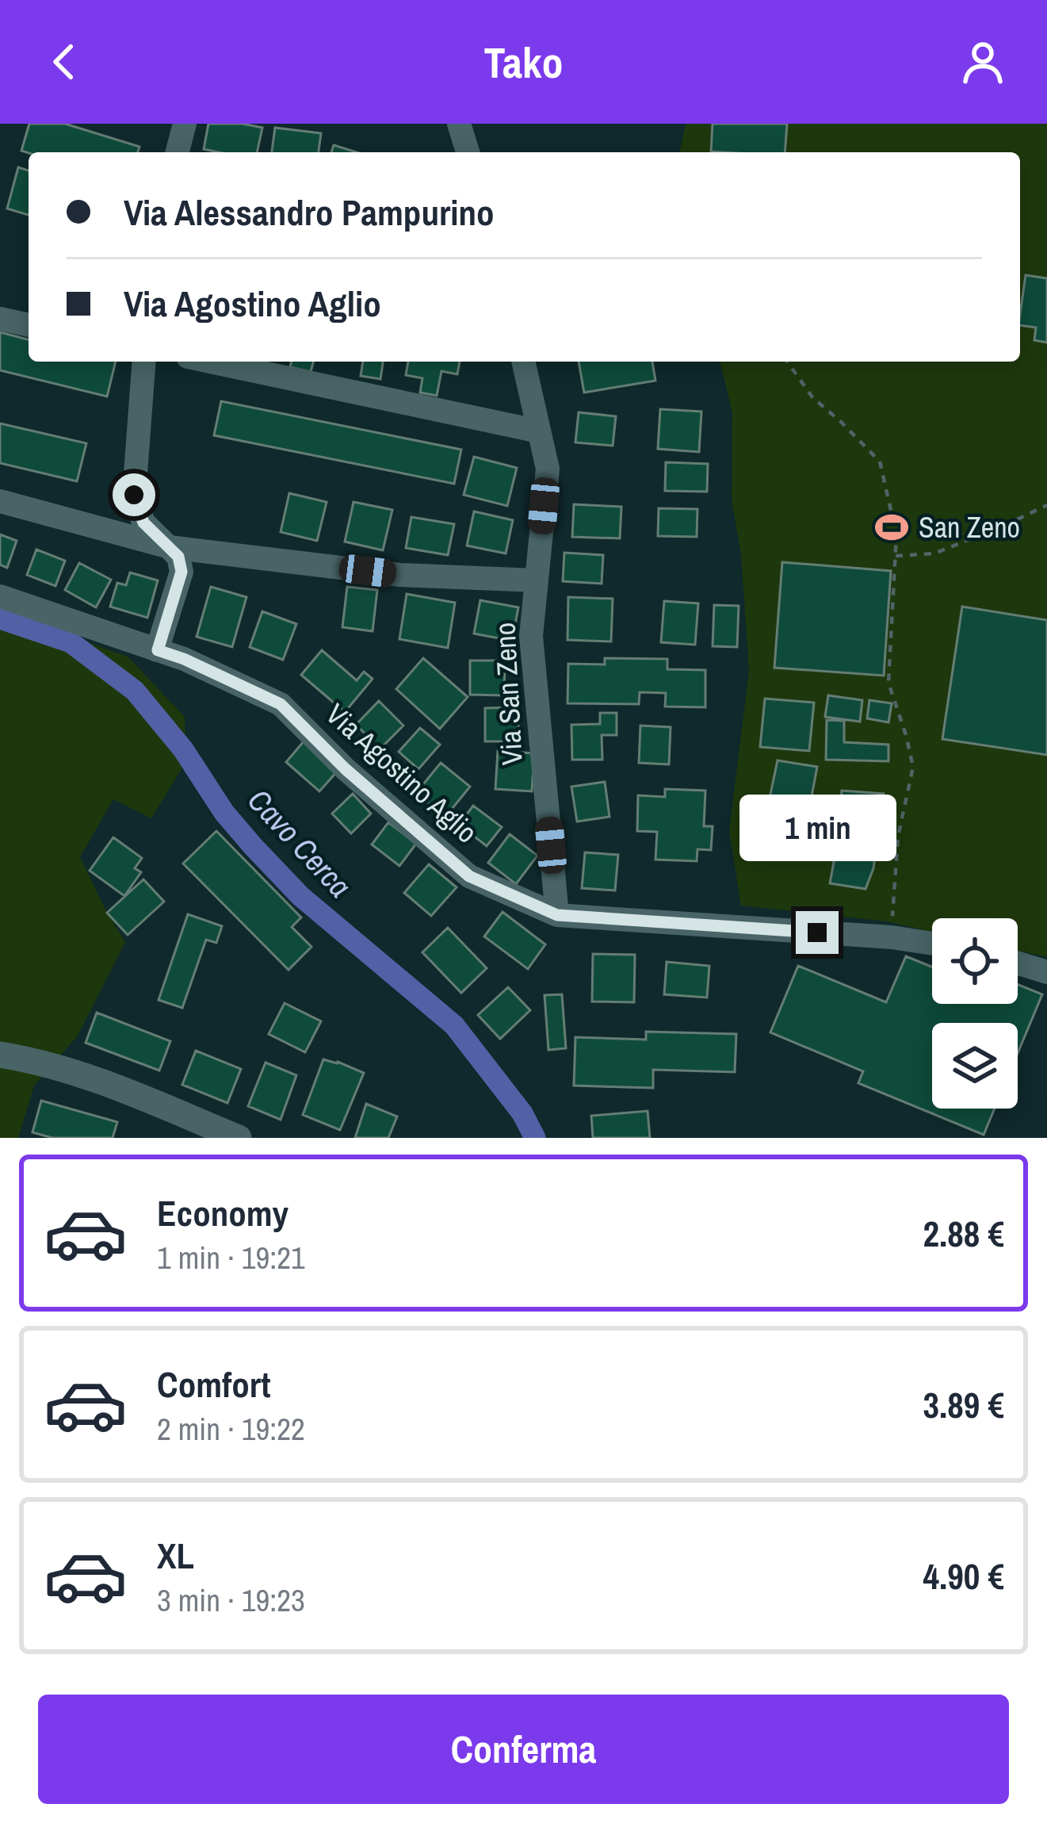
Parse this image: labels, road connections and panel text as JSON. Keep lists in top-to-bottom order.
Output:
{
  "streets": {
    "street": ["Via San Zeno", "Via Agostino Aglio"]
  },
  "crossings": [
    ["Via San Zeno", "Via Agostino Aglio"]
  ],
  "water": ["Cavo Cerca"],
  "places": {
    "sports": ["San Zeno"]
  },
  "page": {
    "header": "Tako",
    "banner": ["Via Alessandro Pampurino", "Via Agostino Aglio"],
    "bubble": "1 min",
    "list": [
      {
        "name": "Economy",
        "note": "1 min · 19:21",
        "value": "2.88 €"
      },
      {
        "name": "Comfort",
        "note": "2 min · 19:22",
        "value": "3.89 €"
      },
      {
        "name": "XL",
        "note": "3 min · 19:23",
        "value": "4.90 €"
      }
    ],
    "buttons": "Conferma"
  }
}
